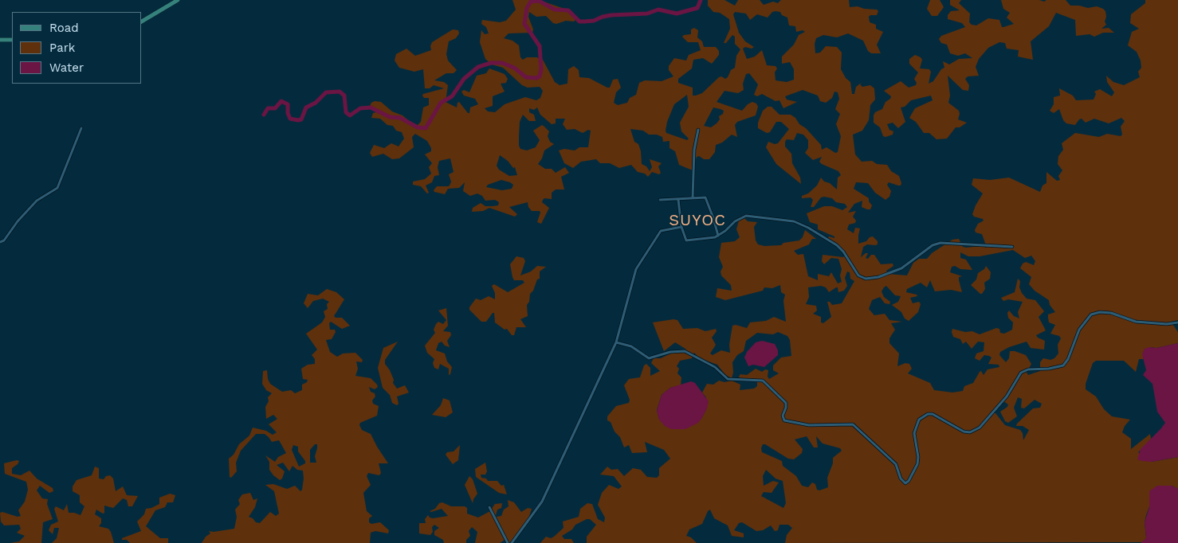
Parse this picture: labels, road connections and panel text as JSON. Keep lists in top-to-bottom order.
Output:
{
  "districts": ["SUYOC"],
  "legend": ["Road", "Park", "Water"]
}
